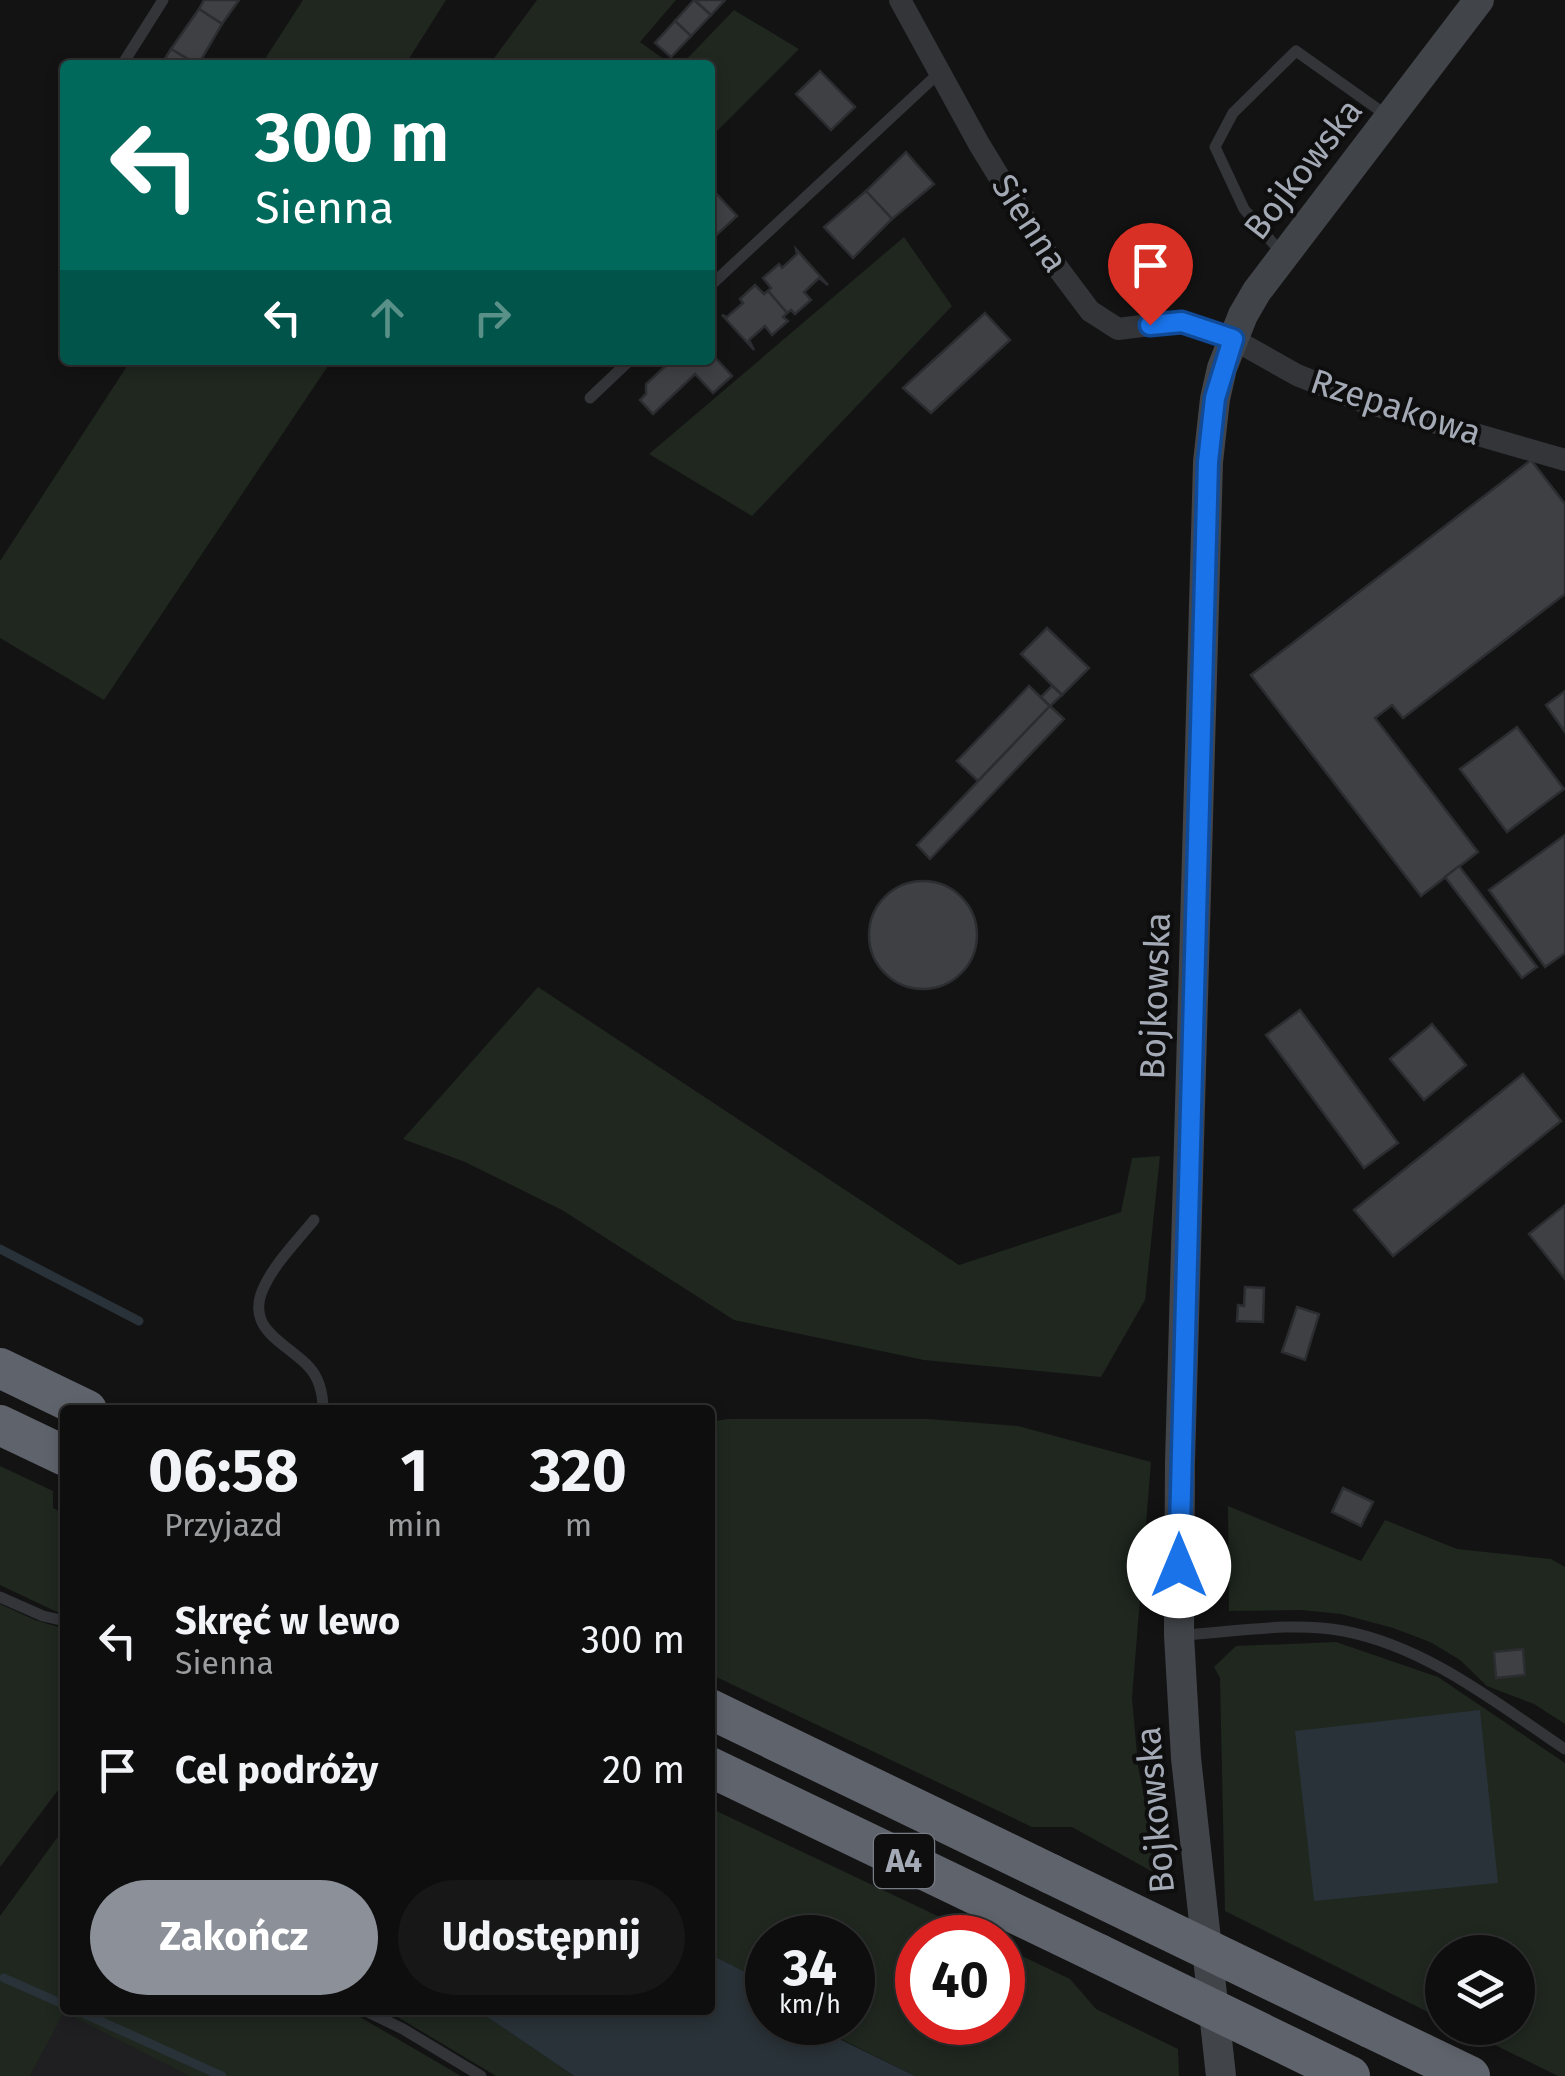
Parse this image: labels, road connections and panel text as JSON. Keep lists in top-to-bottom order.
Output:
{
  "streets": {
    "highway": ["A4"],
    "street": ["Bojkowska", "Sienna", "Rzepakowa"]
  },
  "crossings": [
    ["Bojkowska", "Sienna"],
    ["Bojkowska", "Rzepakowa"],
    ["Sienna", "Rzepakowa"]
  ],
  "page": {
    "turn": ["300 m", "Sienna"],
    "eta": [
      "06:58",
      "Przyjazd",
      "1",
      "min",
      "320",
      "m"
    ],
    "list": [
      {
        "name": "Skręć w lewo",
        "note": "Sienna",
        "value": "300 m"
      },
      {
        "name": "Cel podróży",
        "value": "20 m"
      }
    ],
    "buttons": ["Zakończ", "Udostępnij"],
    "speed": "34 km/h",
    "limit": "40"
  }
}
